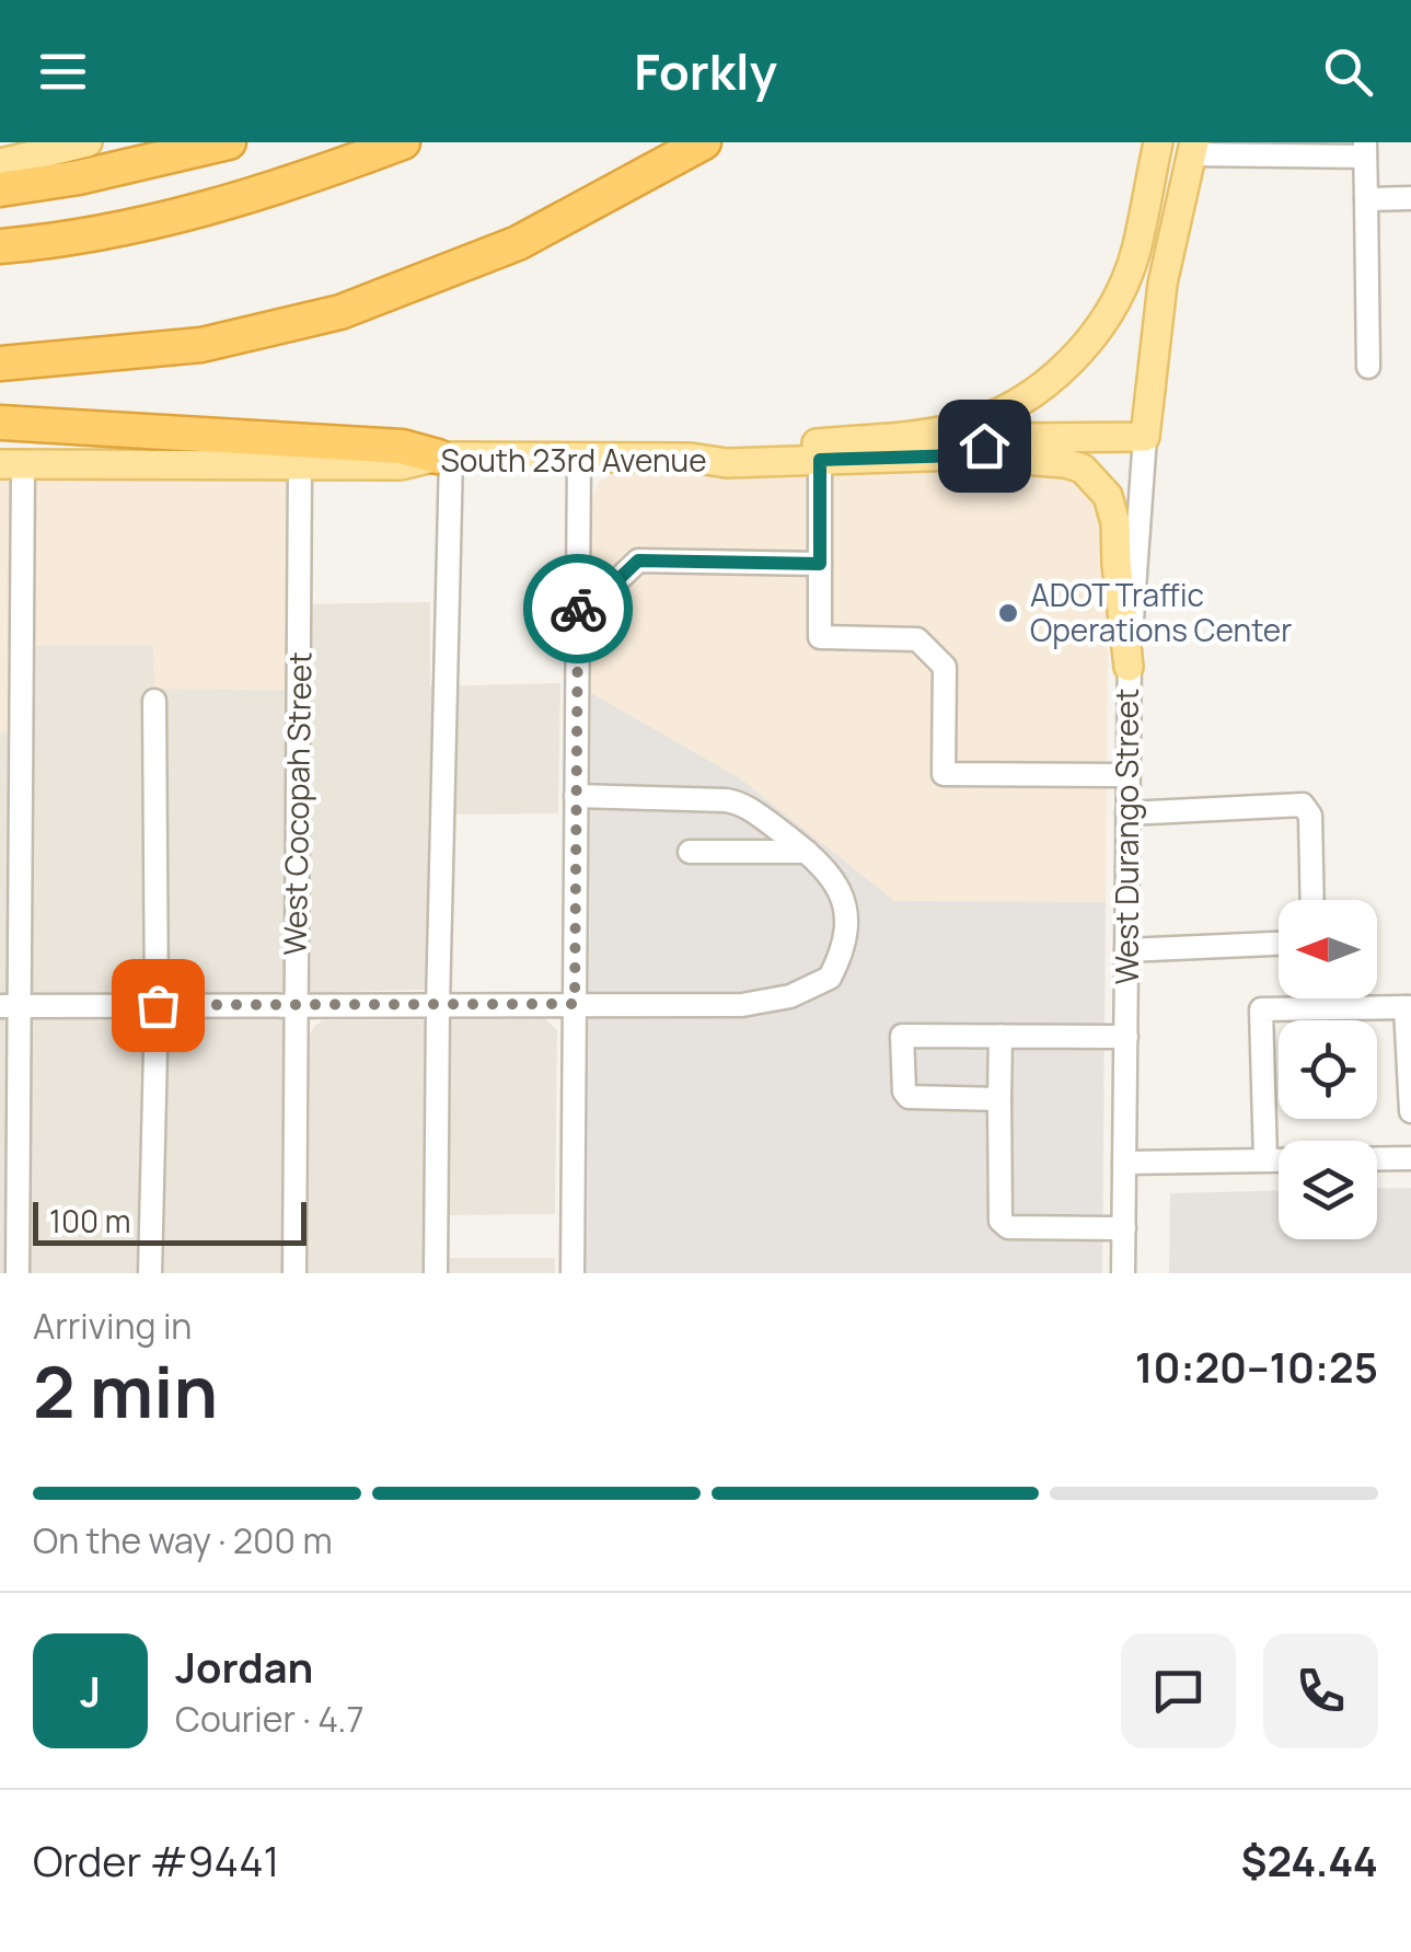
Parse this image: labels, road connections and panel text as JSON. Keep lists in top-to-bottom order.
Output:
{
  "streets": {
    "main road": ["South 23rd Avenue", "West Durango Street"],
    "street": ["West Cocopah Street"]
  },
  "crossings": [
    ["South 23rd Avenue", "West Cocopah Street"],
    ["South 23rd Avenue", "West Durango Street"]
  ],
  "places": ["ADOT Traffic Operations Center"],
  "scale_bar": "100 m",
  "north": "left",
  "page": {
    "header": "Forkly",
    "scale": "100 m",
    "heading": ["2 min", "Arriving in", "10:20–10:25"],
    "panel": [
      "Jordan",
      "Courier · 4.7",
      "Order #9441",
      "$24.44"
    ],
    "bar": "On the way · 200 m",
    "round": "J"
  }
}
